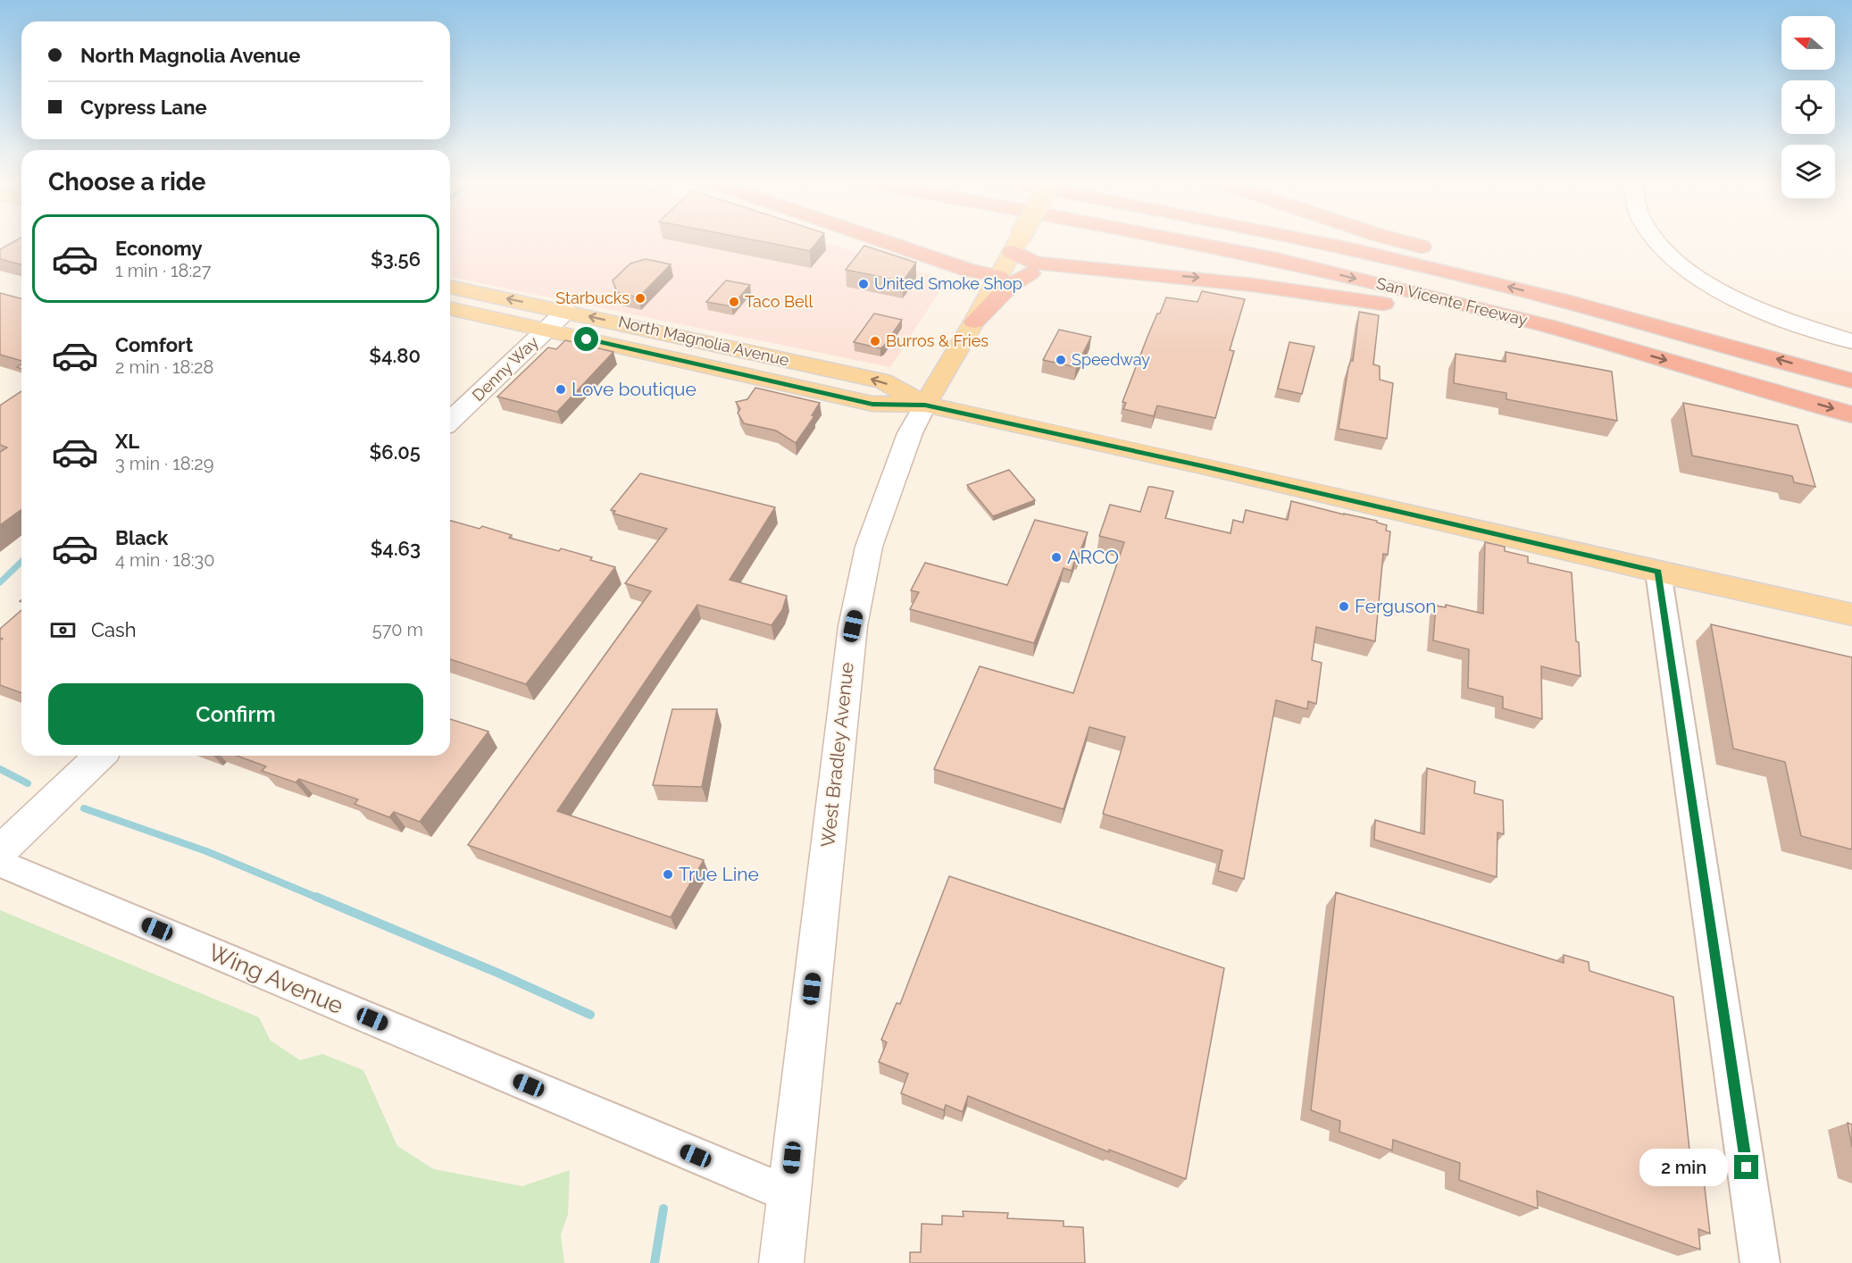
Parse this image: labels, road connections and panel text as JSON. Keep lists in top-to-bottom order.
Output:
{
  "streets": {
    "highway": ["San Vicente Freeway"],
    "main road": ["North Magnolia Avenue", "Denny Way", "West Bradley Avenue"],
    "street": ["Wing Avenue"]
  },
  "crossings": [
    ["North Magnolia Avenue", "Denny Way"],
    ["North Magnolia Avenue", "West Bradley Avenue"],
    ["West Bradley Avenue", "Wing Avenue"]
  ],
  "places": [
    "United Smoke Shop",
    "Starbucks",
    "Taco Bell",
    "Burros & Fries",
    "Speedway",
    "Love boutique",
    "ARCO",
    "Ferguson",
    "True Line"
  ],
  "north": "left",
  "page": {
    "banner": ["North Magnolia Avenue", "Cypress Lane"],
    "heading": "Choose a ride",
    "list": [
      {
        "name": "Economy",
        "note": "1 min · 18:27",
        "value": "$3.56"
      },
      {
        "name": "Comfort",
        "note": "2 min · 18:28",
        "value": "$4.80"
      },
      {
        "name": "XL",
        "note": "3 min · 18:29",
        "value": "$6.05"
      },
      {
        "name": "Black",
        "note": "4 min · 18:30",
        "value": "$4.63"
      }
    ],
    "pay": ["Cash", "570 m"],
    "buttons": "Confirm",
    "bubble": "2 min"
  }
}
